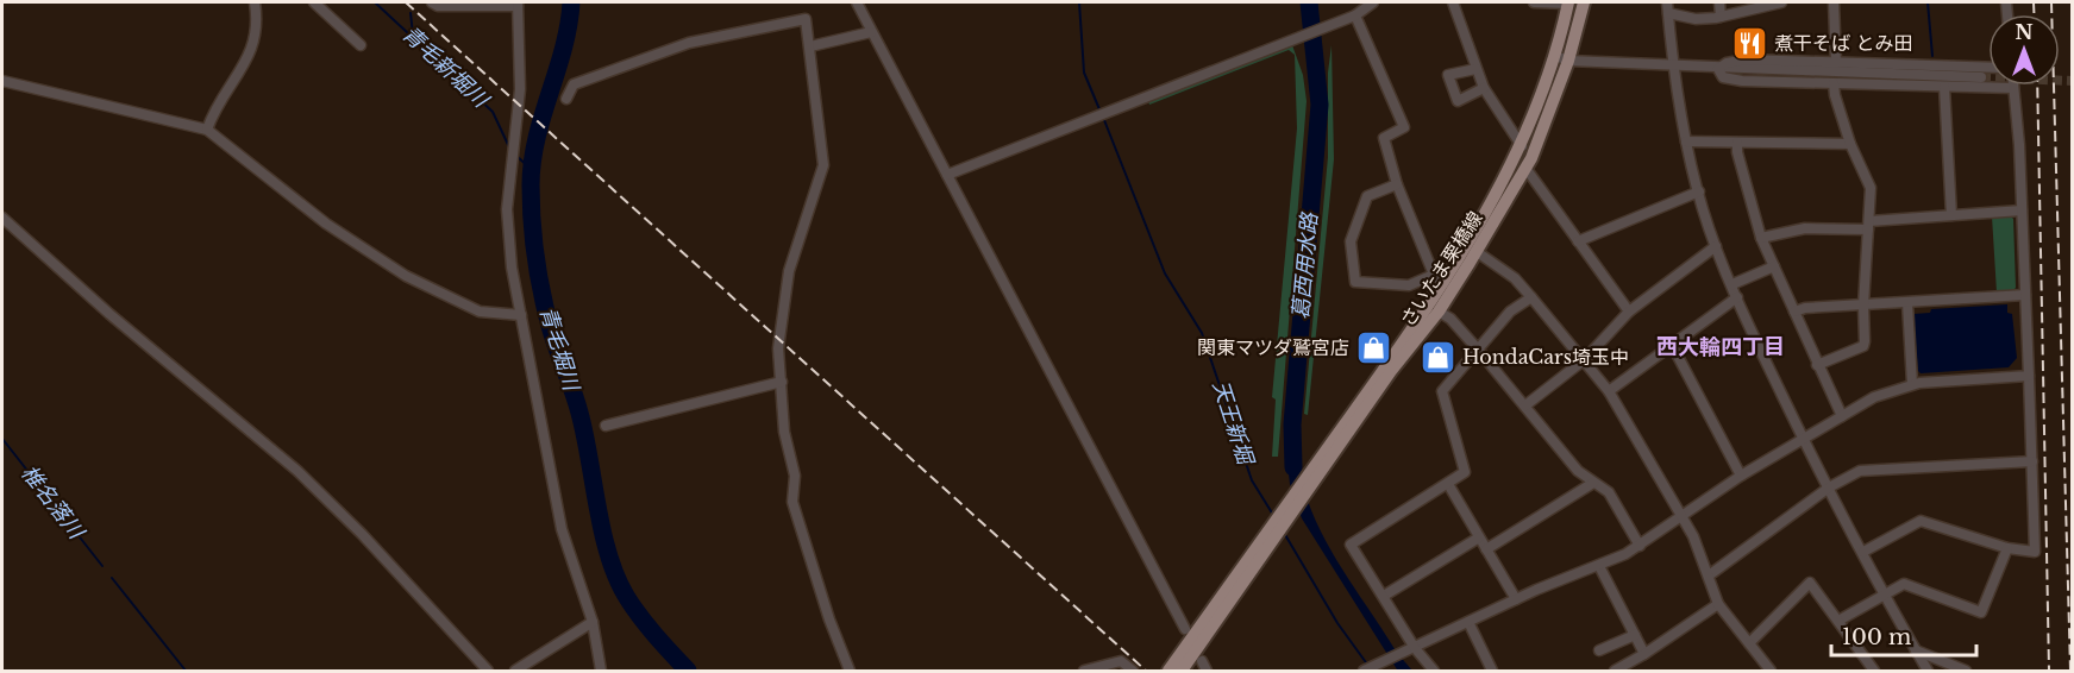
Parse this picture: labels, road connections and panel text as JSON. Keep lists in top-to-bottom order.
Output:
{
  "streets": {
    "main road": ["さいたま栗橋線"]
  },
  "districts": ["西大輪四丁目"],
  "water": [
    "青毛新堀川",
    "葛西用水路",
    "青毛堀川",
    "天王新堀",
    "椎名落川"
  ],
  "places": {
    "restaurant": ["煮干そば とみ田"],
    "shop": ["関東マツダ鷲宮店", "HondaCars埼玉中"]
  },
  "scale_bar": "100 m",
  "north": "top"
}
